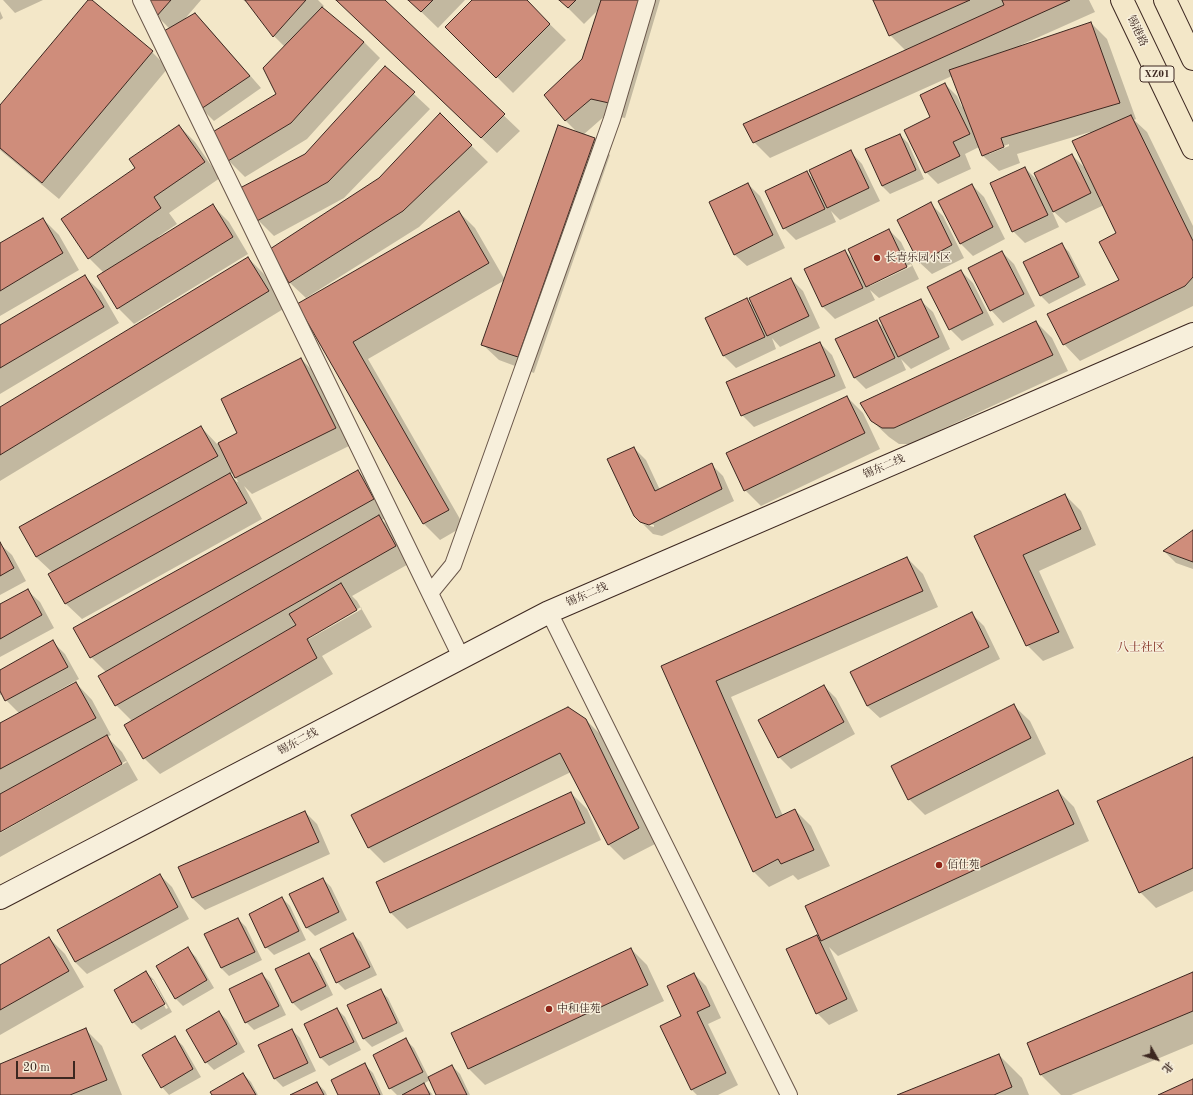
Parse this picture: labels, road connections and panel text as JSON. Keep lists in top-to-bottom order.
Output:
{
  "streets": {
    "main road": ["锡港路", "XZ01", "锡东二线"]
  },
  "districts": ["八士社区"],
  "places": ["长青乐园小区", "佰仕苑", "中和佳苑"],
  "scale_bar": "20 m",
  "north": "bottom right"
}
